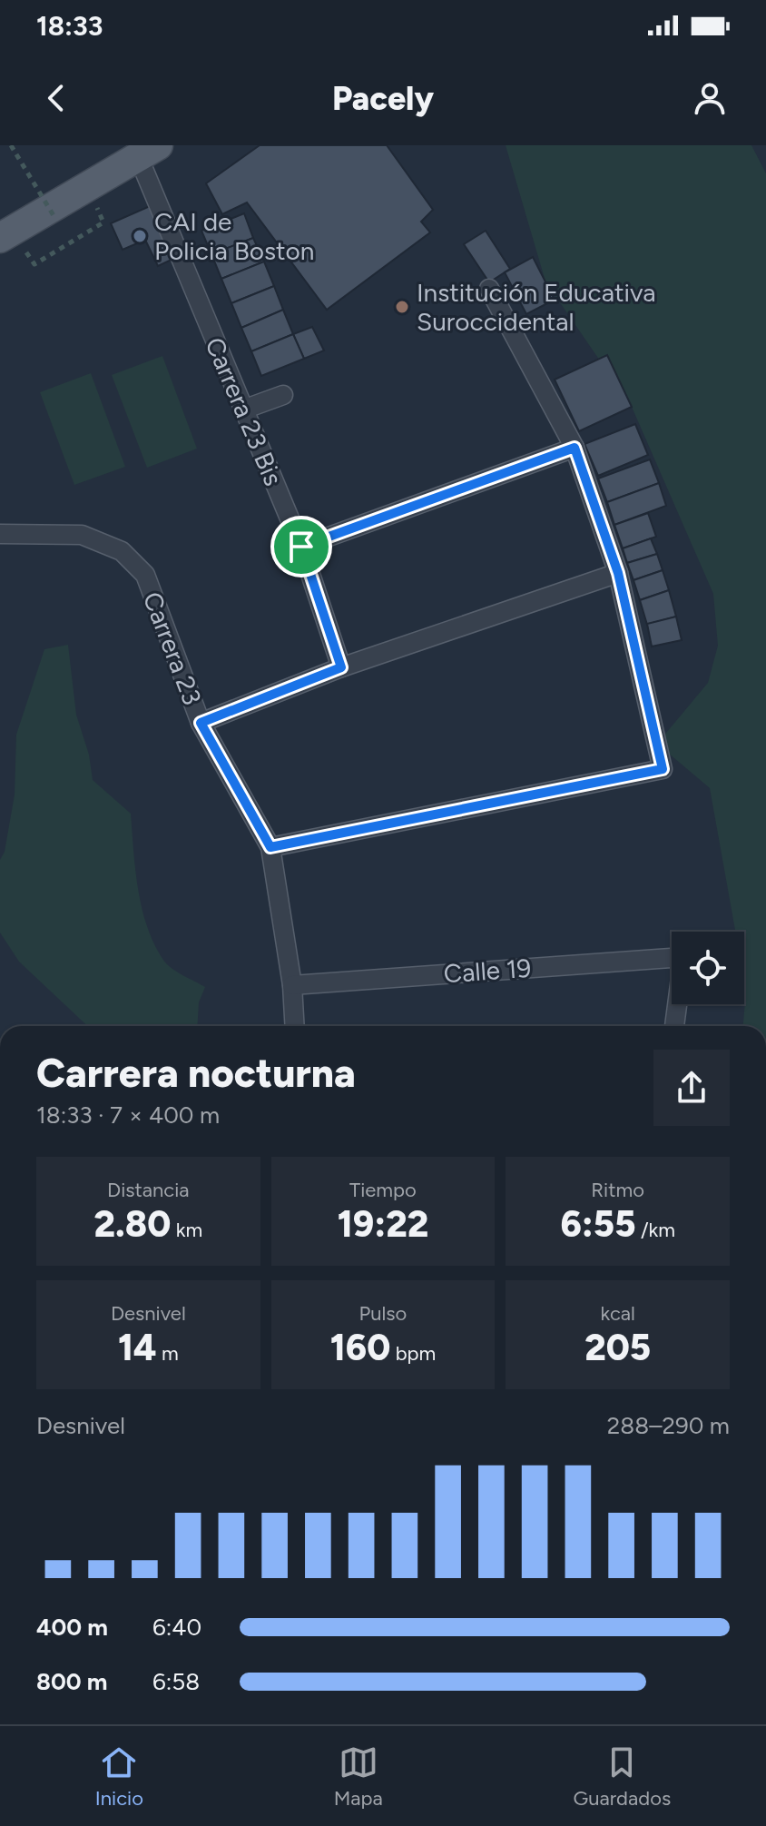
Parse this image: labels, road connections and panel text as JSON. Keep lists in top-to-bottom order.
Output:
{
  "streets": {
    "street": ["Carrera 23 Bis", "Carrera 23", "Calle 19"]
  },
  "crossings": [
    ["Carrera 23", "Calle 19"]
  ],
  "places": ["CAI de Policia Boston", "Institución Educativa Suroccidental"],
  "page": {
    "status": "18:33",
    "header": "Pacely",
    "heading": ["Carrera nocturna", "18:33 · 7 × 400 m"],
    "stats": [
      ["Distancia", "2.80 km"],
      ["Tiempo", "19:22"],
      ["Ritmo", "6:55 /km"],
      ["Desnivel", "14 m"],
      ["Pulso", "160 bpm"],
      ["kcal", "205"]
    ],
    "chart": ["Desnivel", "288–290 m"],
    "list": [
      {
        "name": "400 m",
        "note": "6:40"
      },
      {
        "name": "800 m",
        "note": "6:58"
      }
    ],
    "tabs": ["Inicio", "Mapa", "Guardados"]
  }
}
